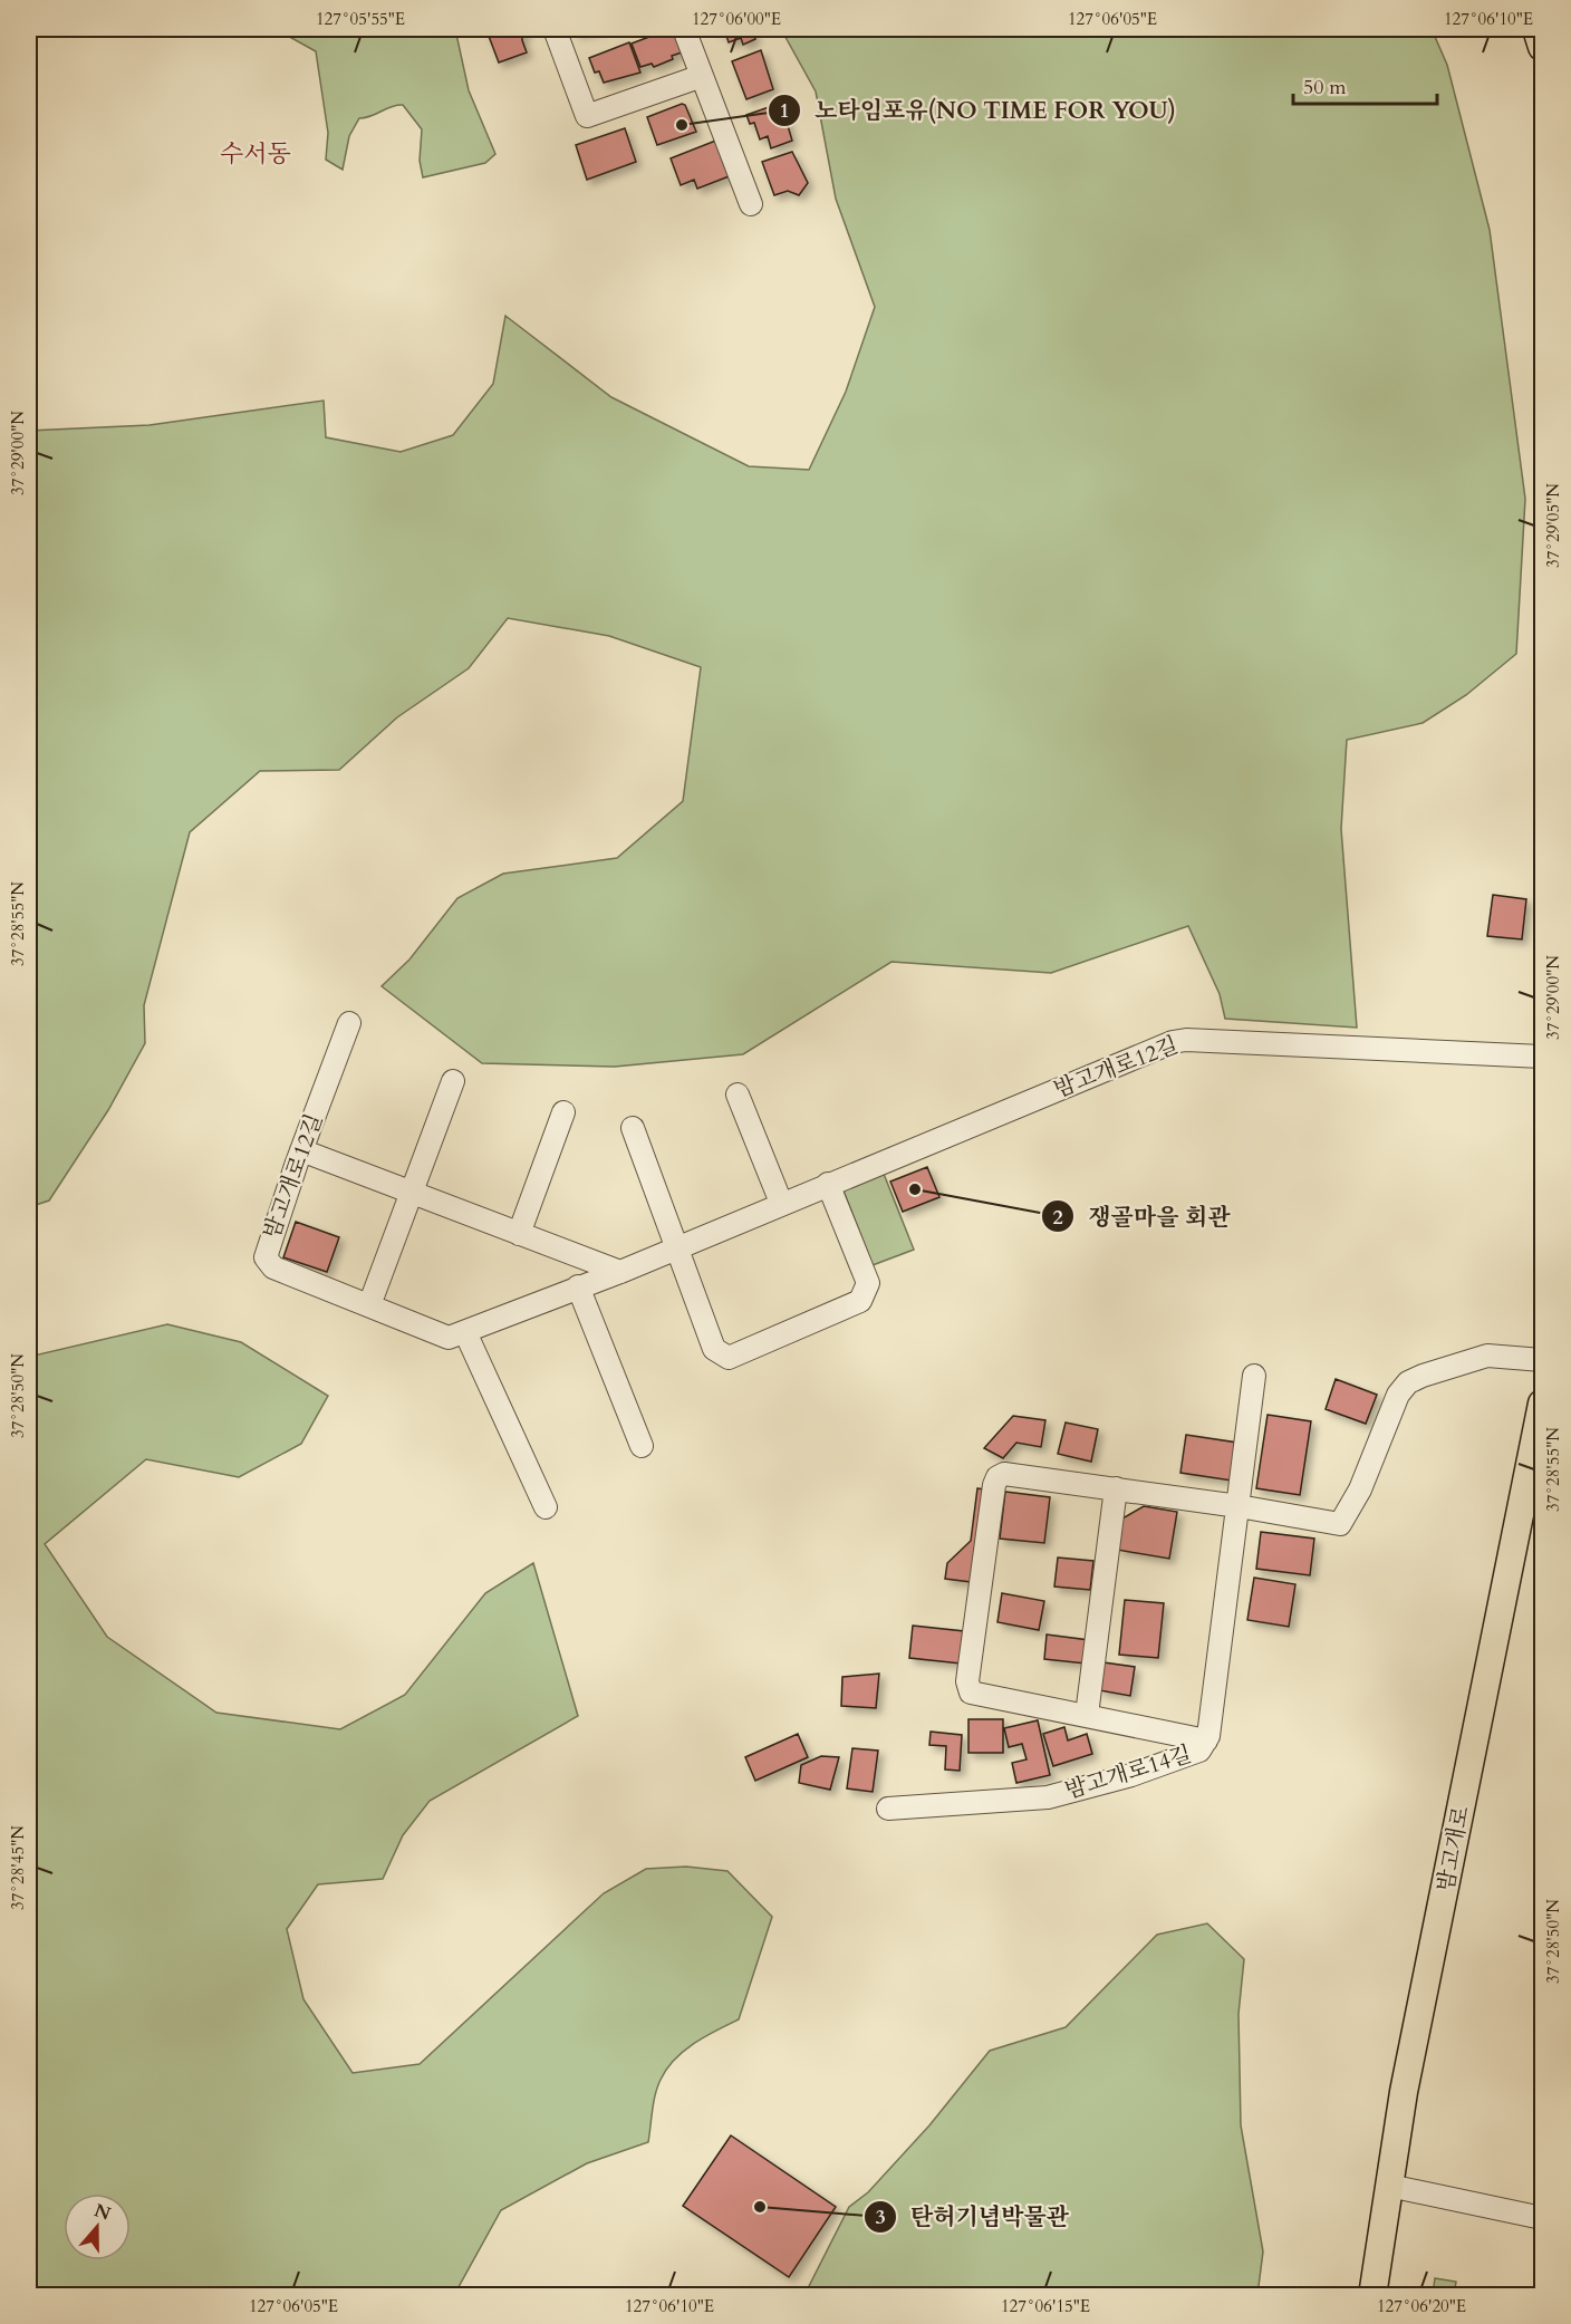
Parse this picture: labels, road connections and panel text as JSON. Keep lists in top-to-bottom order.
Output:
{
  "streets": {
    "main road": ["밤고개로"],
    "street": ["밤고개로12길", "밤고개로14길"]
  },
  "districts": ["수서동"],
  "places": ["노타임포유(NO TIME FOR YOU)", "쟁골마을 회관", "탄허기념박물관"],
  "scale_bar": "50 m",
  "north": "top",
  "coordinates": [
    "127°05'55\"E",
    "127°06'00\"E",
    "127°06'05\"E",
    "127°06'10\"E",
    "37°29'00\"N",
    "37°29'05\"N",
    "37°28'55\"N",
    "37°28'50\"N",
    "37°28'45\"N",
    "127°06'15\"E",
    "127°06'20\"E"
  ]
}
